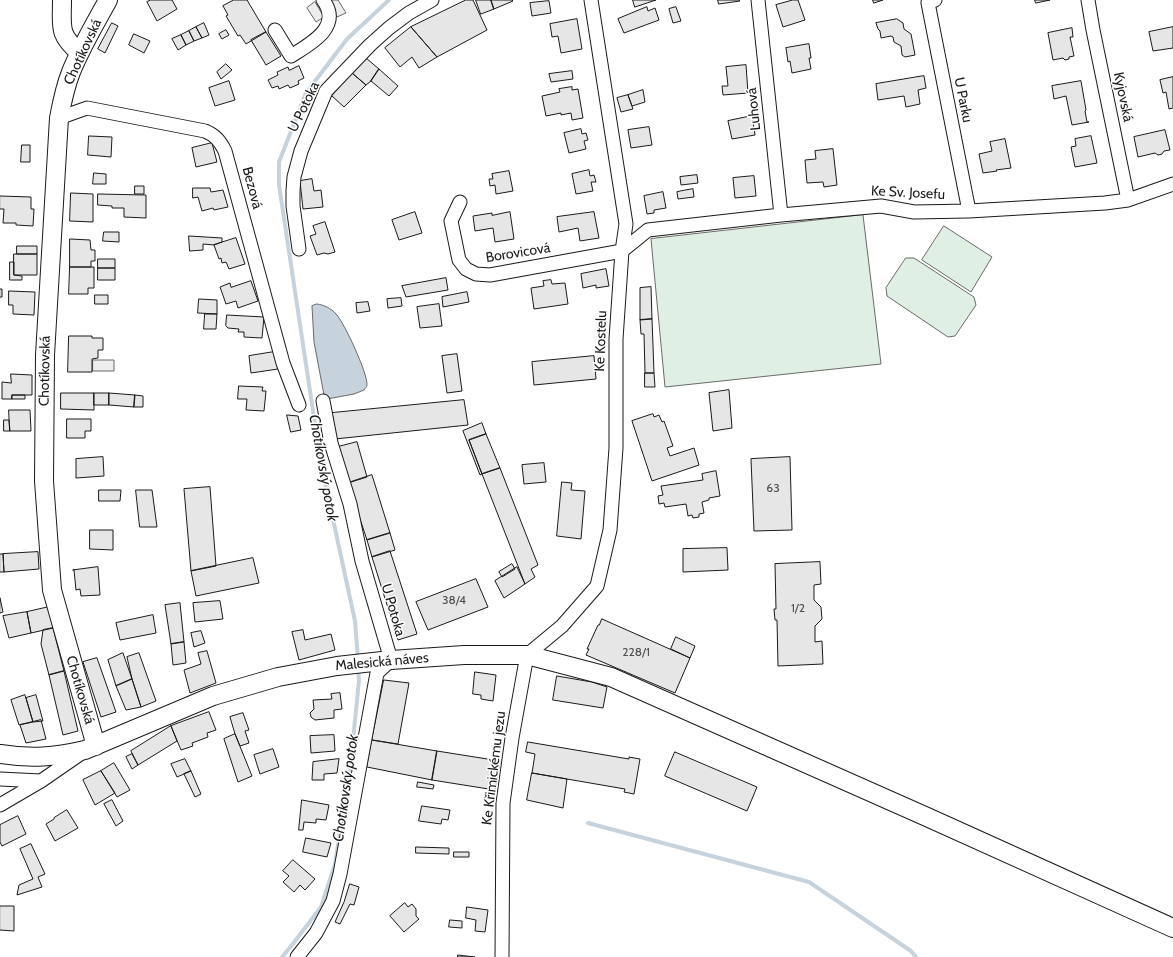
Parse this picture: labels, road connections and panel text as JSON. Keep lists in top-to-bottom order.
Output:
{
  "streets": {
    "street": [
      "Chotíkovská",
      "Kyjovská",
      "U Parku",
      "U Potoka",
      "Luhová",
      "Bezová",
      "Ke Sv. Josefu",
      "Borovicová",
      "Ke Kostelu",
      "Malesická náves",
      "Ke Křimickému jezu"
    ]
  },
  "crossings": [
    ["Chotíkovská", "Bezová"],
    ["Chotíkovská", "Malesická náves"],
    ["Kyjovská", "Ke Sv. Josefu"],
    ["U Parku", "Ke Sv. Josefu"],
    ["U Potoka", "Malesická náves"],
    ["Luhová", "Ke Sv. Josefu"],
    ["Ke Sv. Josefu", "Borovicová"],
    ["Ke Sv. Josefu", "Ke Kostelu"],
    ["Borovicová", "Ke Kostelu"],
    ["Ke Kostelu", "Malesická náves"],
    ["Ke Kostelu", "Ke Křimickému jezu"],
    ["Malesická náves", "Ke Křimickému jezu"]
  ],
  "water": ["Chotíkovský potok"],
  "house_numbers": [
    "63",
    "38/4",
    "1/2",
    "228/1"
  ]
}
